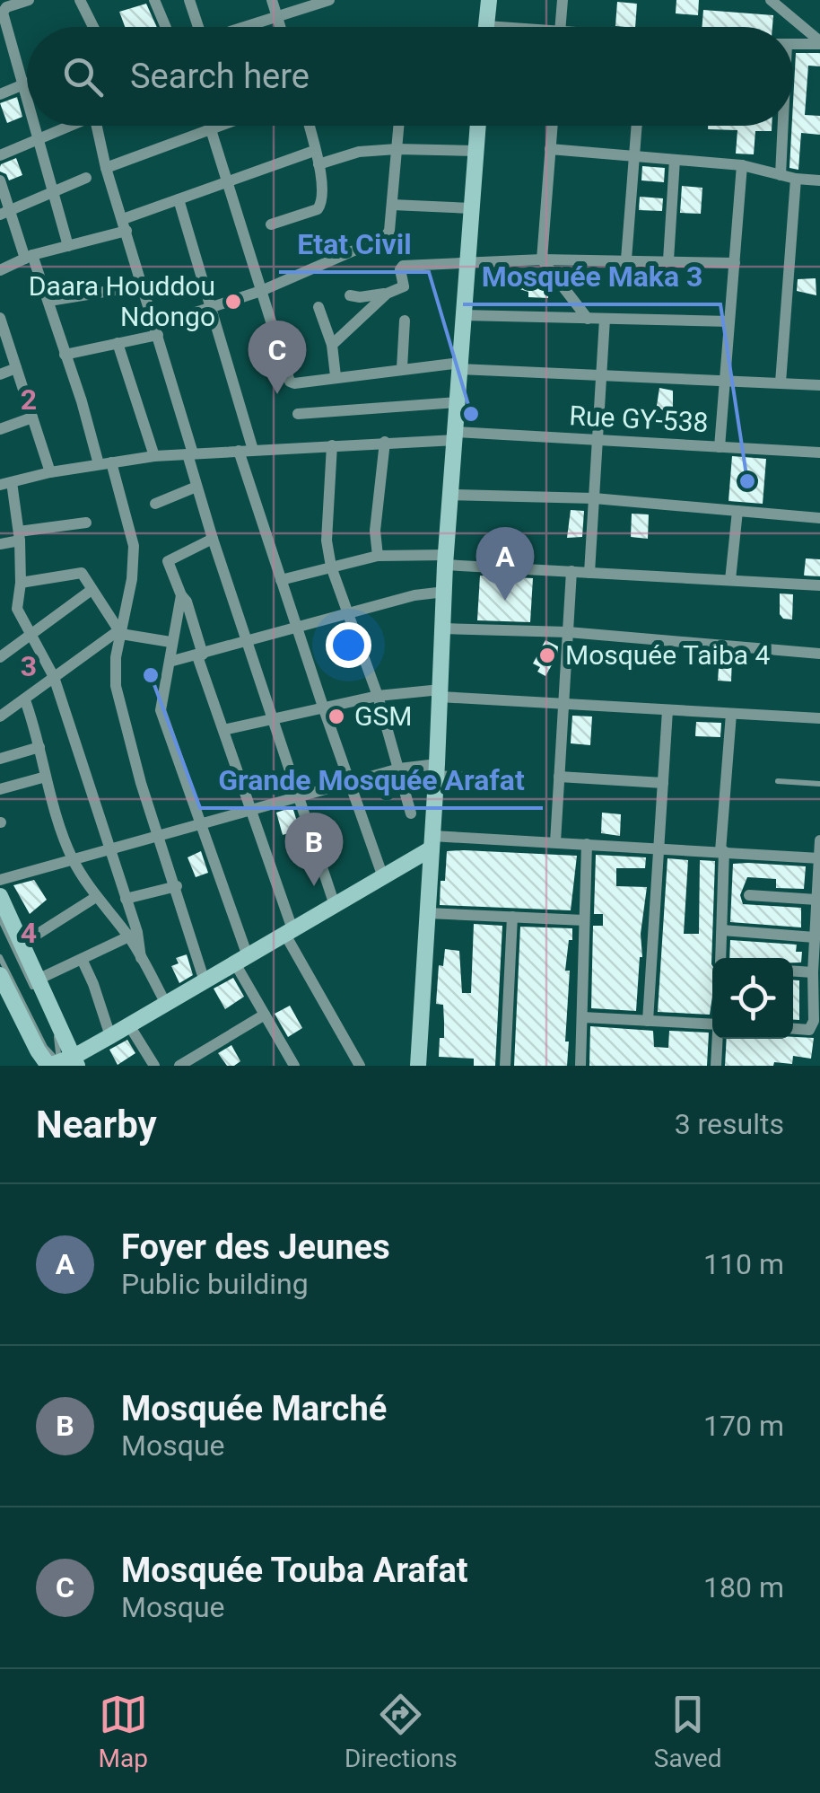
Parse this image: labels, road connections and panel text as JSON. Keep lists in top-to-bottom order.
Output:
{
  "streets": {
    "street": ["Rue GY-538"]
  },
  "places": [
    "Daara Houddou Ndongo",
    "Etat Civil",
    "Mosquée Maka 3",
    "Mosquée Taiba 4",
    "Grande Mosquée Arafat",
    "GSM"
  ],
  "page": {
    "search": "Search here",
    "pins": ["C", "A", "B"],
    "heading": ["Nearby", "3 results"],
    "list": [
      {
        "mark": "A",
        "name": "Foyer des Jeunes",
        "note": "Public building",
        "value": "110 m"
      },
      {
        "mark": "B",
        "name": "Mosquée Marché",
        "note": "Mosque",
        "value": "170 m"
      },
      {
        "mark": "C",
        "name": "Mosquée Touba Arafat",
        "note": "Mosque",
        "value": "180 m"
      }
    ],
    "nav": ["Map", "Directions", "Saved"]
  },
  "grid": {
    "rows": ["2", "3", "4"]
  }
}
